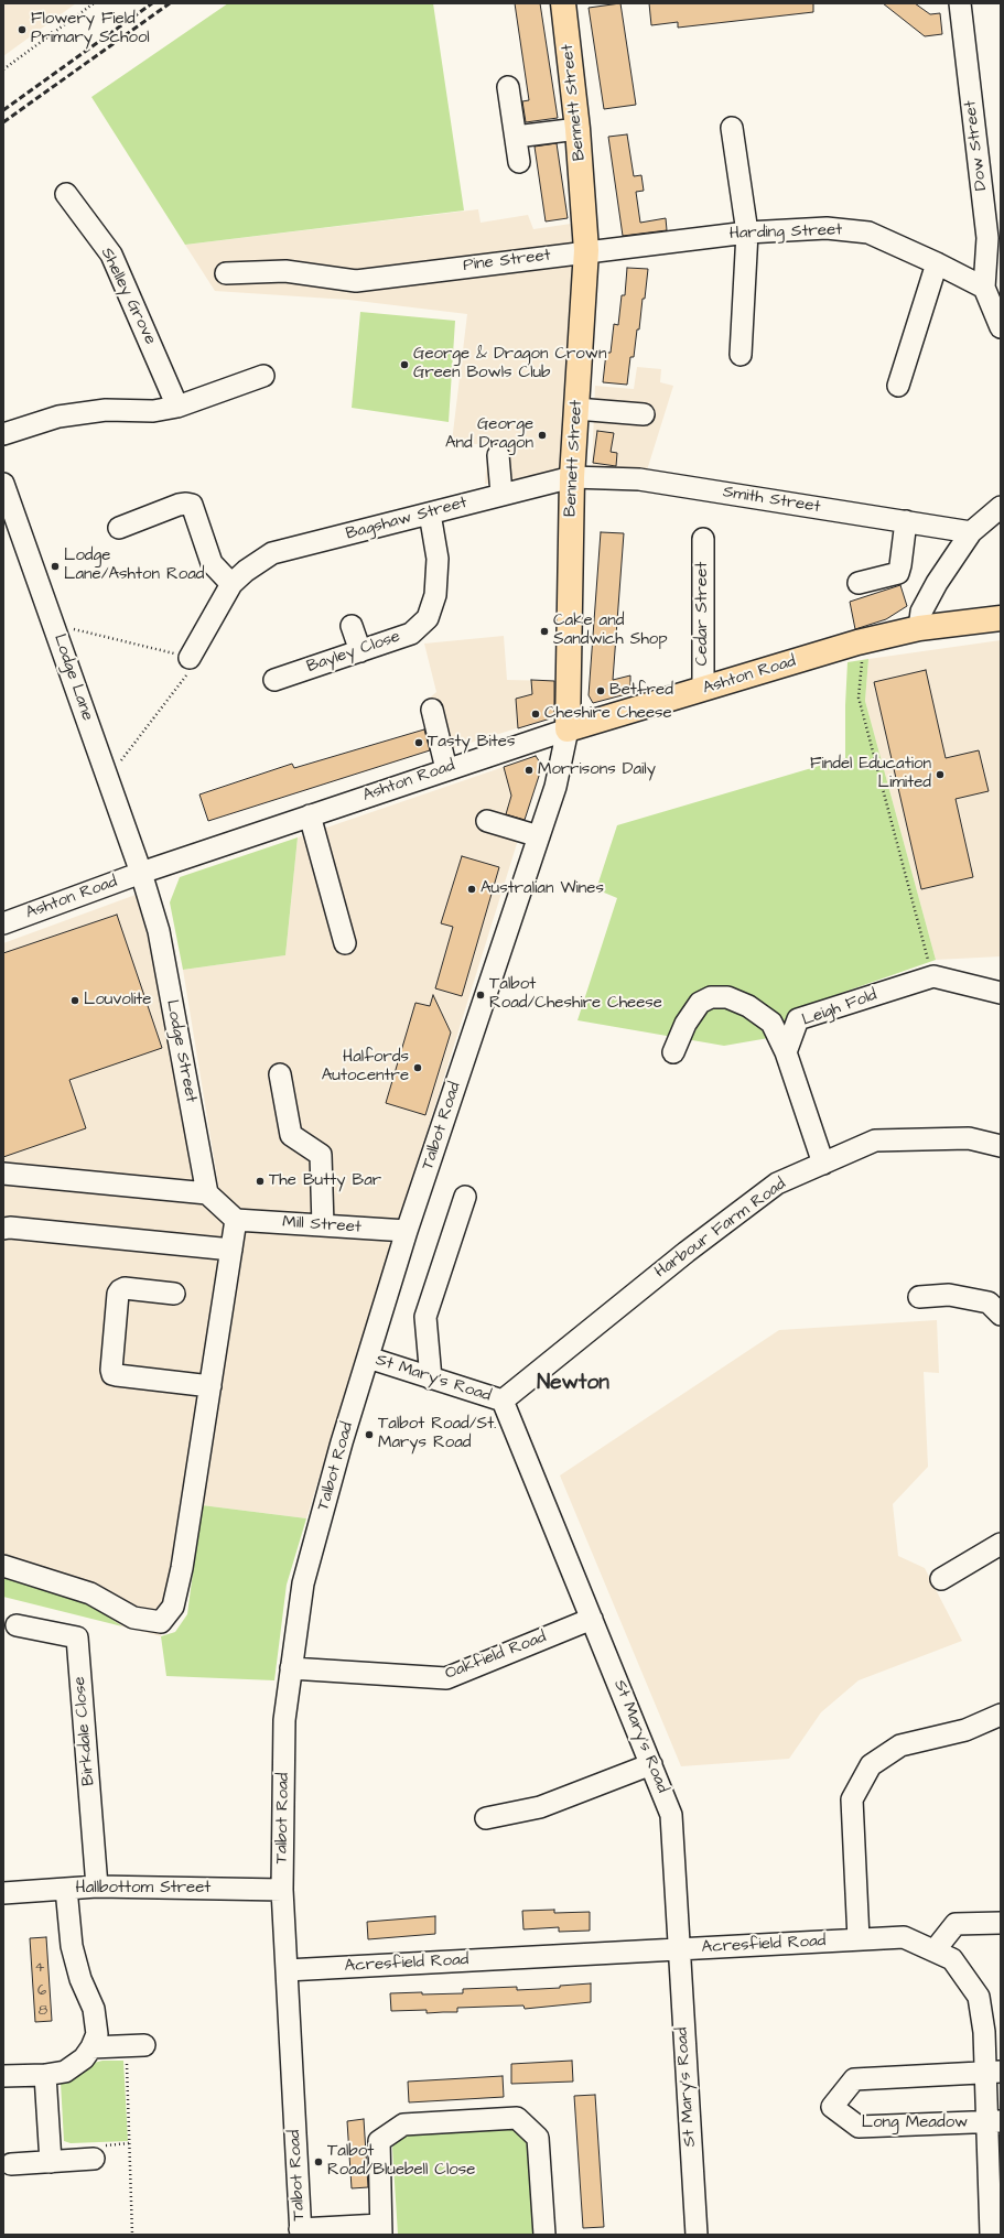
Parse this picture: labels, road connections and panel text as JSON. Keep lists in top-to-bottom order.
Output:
{
  "streets": {
    "main road": ["Bennett Street", "Ashton Road"],
    "street": [
      "Dow Street",
      "Harding Street",
      "Pine Street",
      "Shelley Grove",
      "Smith Street",
      "Bagshaw Street",
      "Cedar Street",
      "Bayley Close",
      "Lodge Lane",
      "Leigh Fold",
      "Lodge Street",
      "Talbot Road",
      "Mill Street",
      "Harbour Farm Road",
      "St Mary's Road",
      "Oakfield Road",
      "Birkdale Close",
      "Hallbottom Street",
      "Acresfield Road",
      "Long Meadow"
    ]
  },
  "crossings": [
    ["Bennett Street", "Harding Street"],
    ["Bennett Street", "Pine Street"],
    ["Bennett Street", "Smith Street"],
    ["Bennett Street", "Bagshaw Street"],
    ["Bennett Street", "Ashton Road"],
    ["Bennett Street", "Talbot Road"],
    ["Dow Street", "Harding Street"],
    ["Harding Street", "Pine Street"],
    ["Smith Street", "Bagshaw Street"],
    ["Bagshaw Street", "Bayley Close"],
    ["Cedar Street", "Ashton Road"],
    ["Ashton Road", "Lodge Lane"],
    ["Ashton Road", "Lodge Street"],
    ["Ashton Road", "Talbot Road"],
    ["Lodge Lane", "Lodge Street"],
    ["Talbot Road", "Mill Street"],
    ["Talbot Road", "St Mary's Road"],
    ["Talbot Road", "Oakfield Road"],
    ["Talbot Road", "Hallbottom Street"],
    ["Talbot Road", "Acresfield Road"],
    ["Harbour Farm Road", "St Mary's Road"],
    ["St Mary's Road", "Oakfield Road"],
    ["St Mary's Road", "Acresfield Road"],
    ["Birkdale Close", "Hallbottom Street"],
    ["Acresfield Road", "Long Meadow"]
  ],
  "districts": ["Newton"],
  "places": [
    "Flowery Field Primary School",
    "George & Dragon Crown Green Bowls Club",
    "George And Dragon",
    "Lodge Lane/Ashton Road",
    "Cake and Sandwich Shop",
    "Betfred",
    "Cheshire Cheese",
    "Tasty Bites",
    "Morrisons Daily",
    "Findel Education Limited",
    "Australian Wines",
    "Talbot Road/Cheshire Cheese",
    "Louvolite",
    "Halfords Autocentre",
    "The Butty Bar",
    "Talbot Road/St. Marys Road",
    "Talbot Road/Bluebell Close"
  ],
  "house_numbers": ["4", "6", "8"]
}
